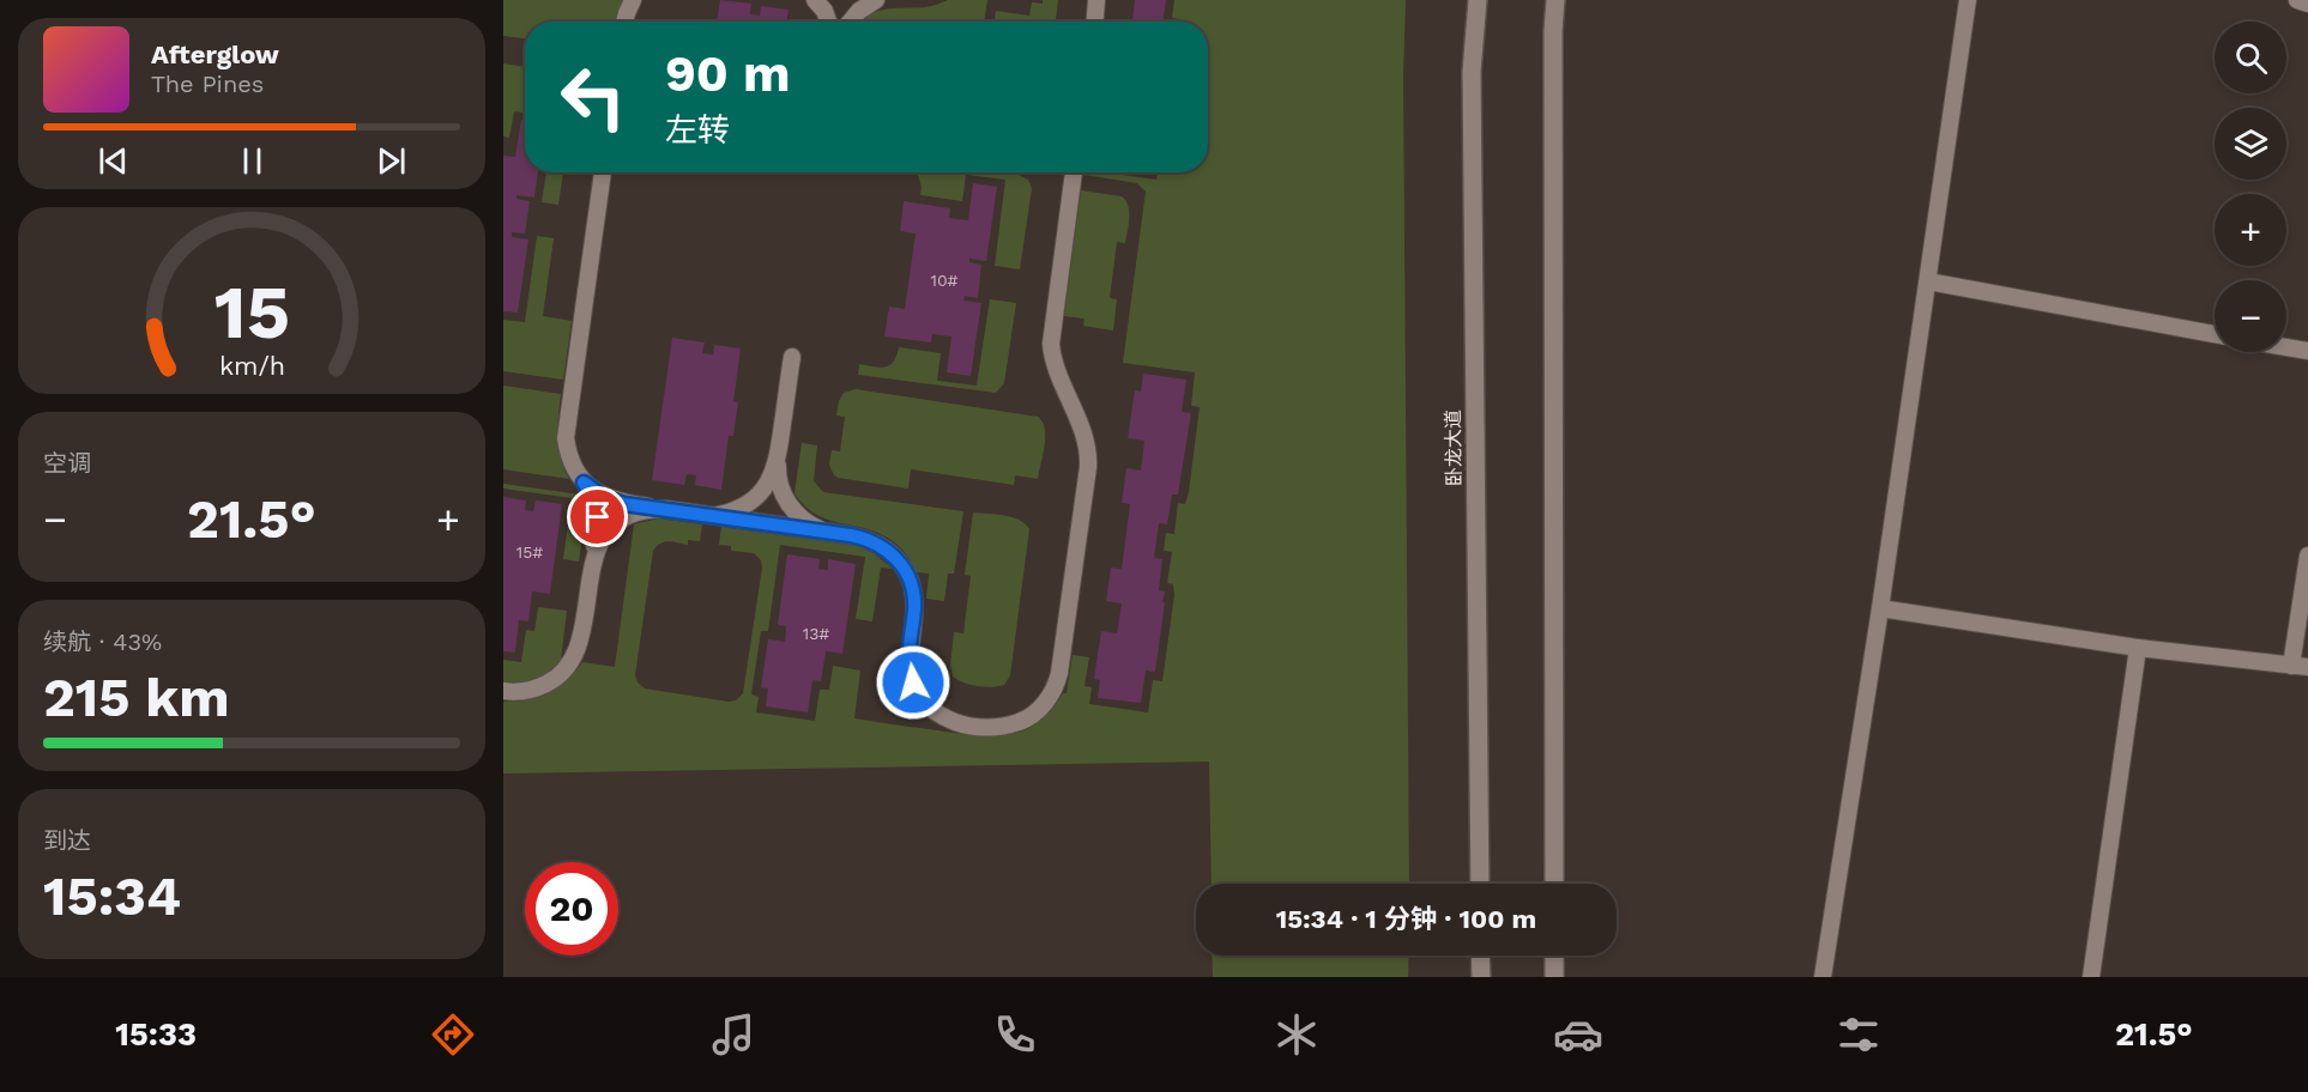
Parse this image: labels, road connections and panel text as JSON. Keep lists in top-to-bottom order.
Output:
{
  "streets": {
    "main road": ["卧龙大道"]
  },
  "house_numbers": ["10#", "15#", "13#"],
  "page": {
    "map_buttons": ["+", "−"],
    "turn": ["90 m", "左转"],
    "song": ["Afterglow", "The Pines"],
    "tile": [
      "空调",
      ["续航 · 43%", "215 km"],
      ["到达", "15:34"]
    ],
    "heat": ["−", "21.5°", "+"],
    "limit": "20",
    "trip": "15:34 · 1 分钟 · 100 m",
    "tabs": ["15:33", "21.5°"],
    "gauge": ["15", "km/h"]
  }
}
